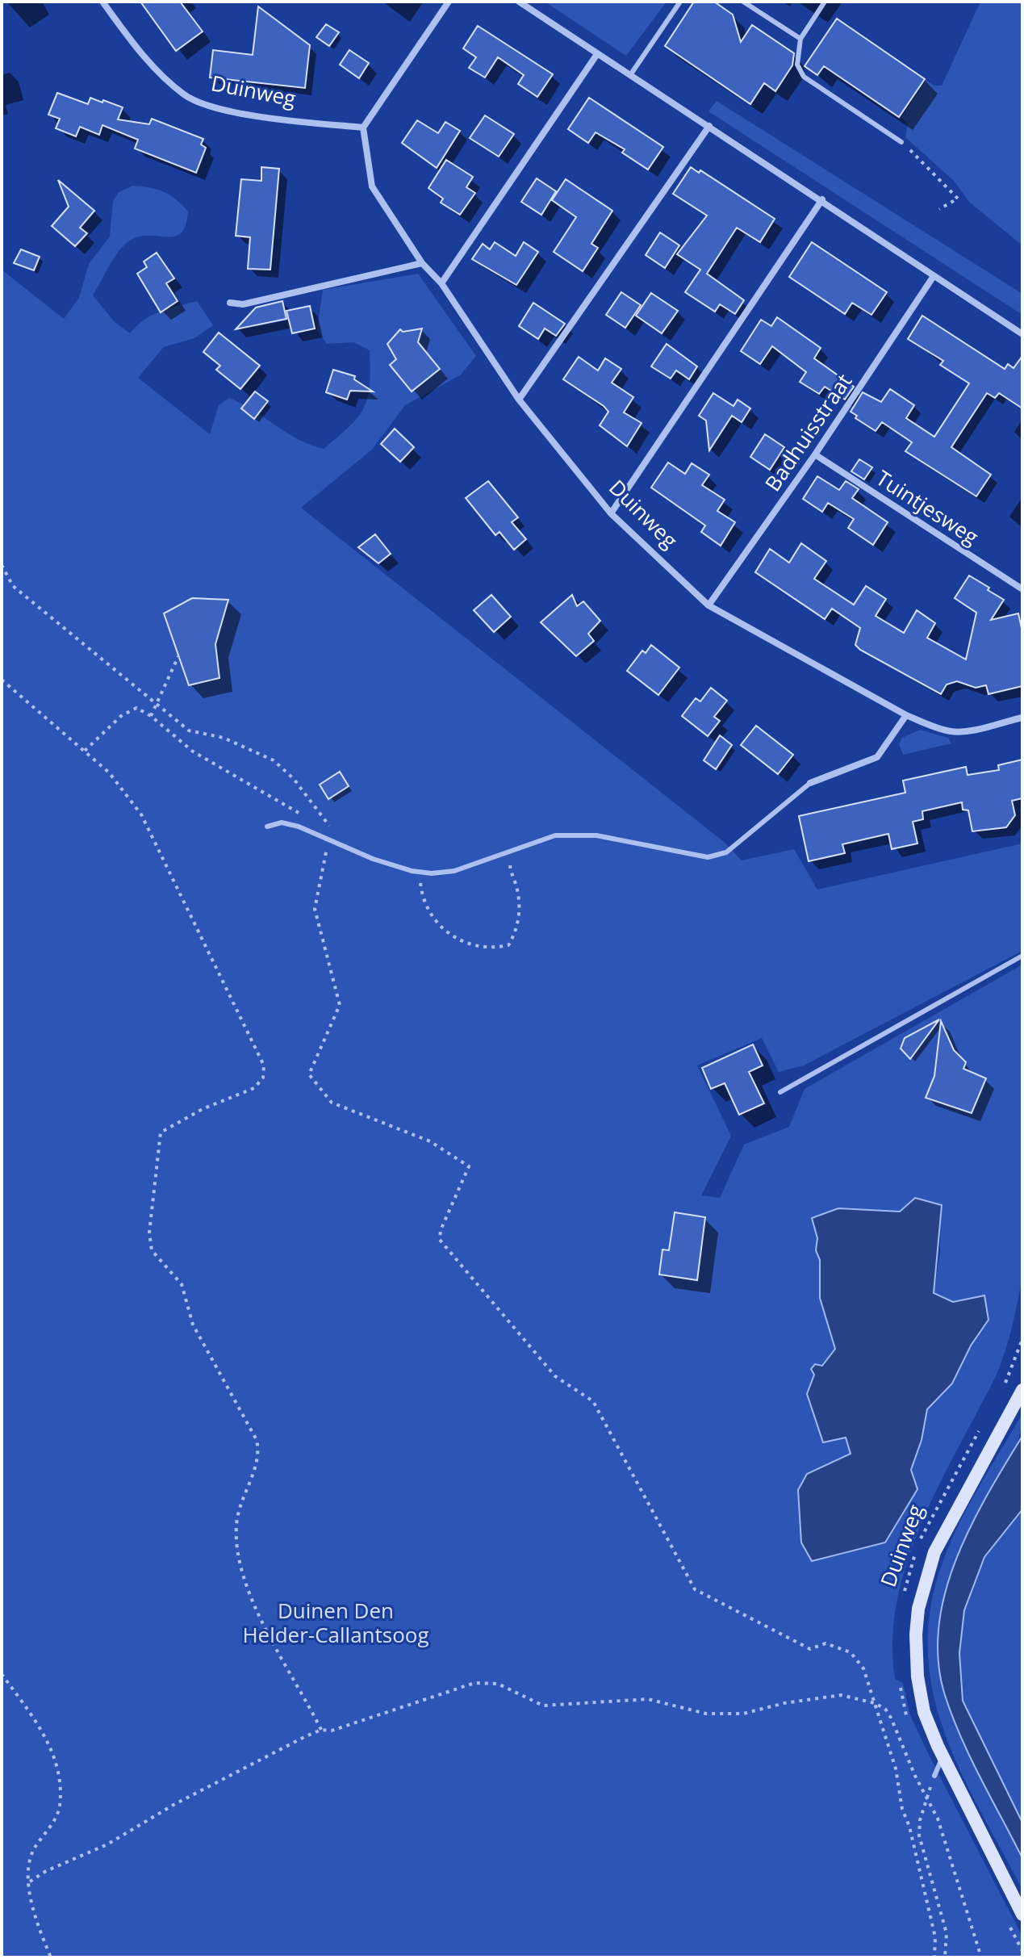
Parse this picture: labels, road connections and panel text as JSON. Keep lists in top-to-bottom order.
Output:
{
  "streets": {
    "street": ["Duinweg", "Badhuisstraat", "Tuintjesweg"]
  },
  "crossings": [
    ["Duinweg", "Badhuisstraat"],
    ["Badhuisstraat", "Tuintjesweg"]
  ],
  "parks": ["Duinen Den Helder-Callantsoog"]
}
